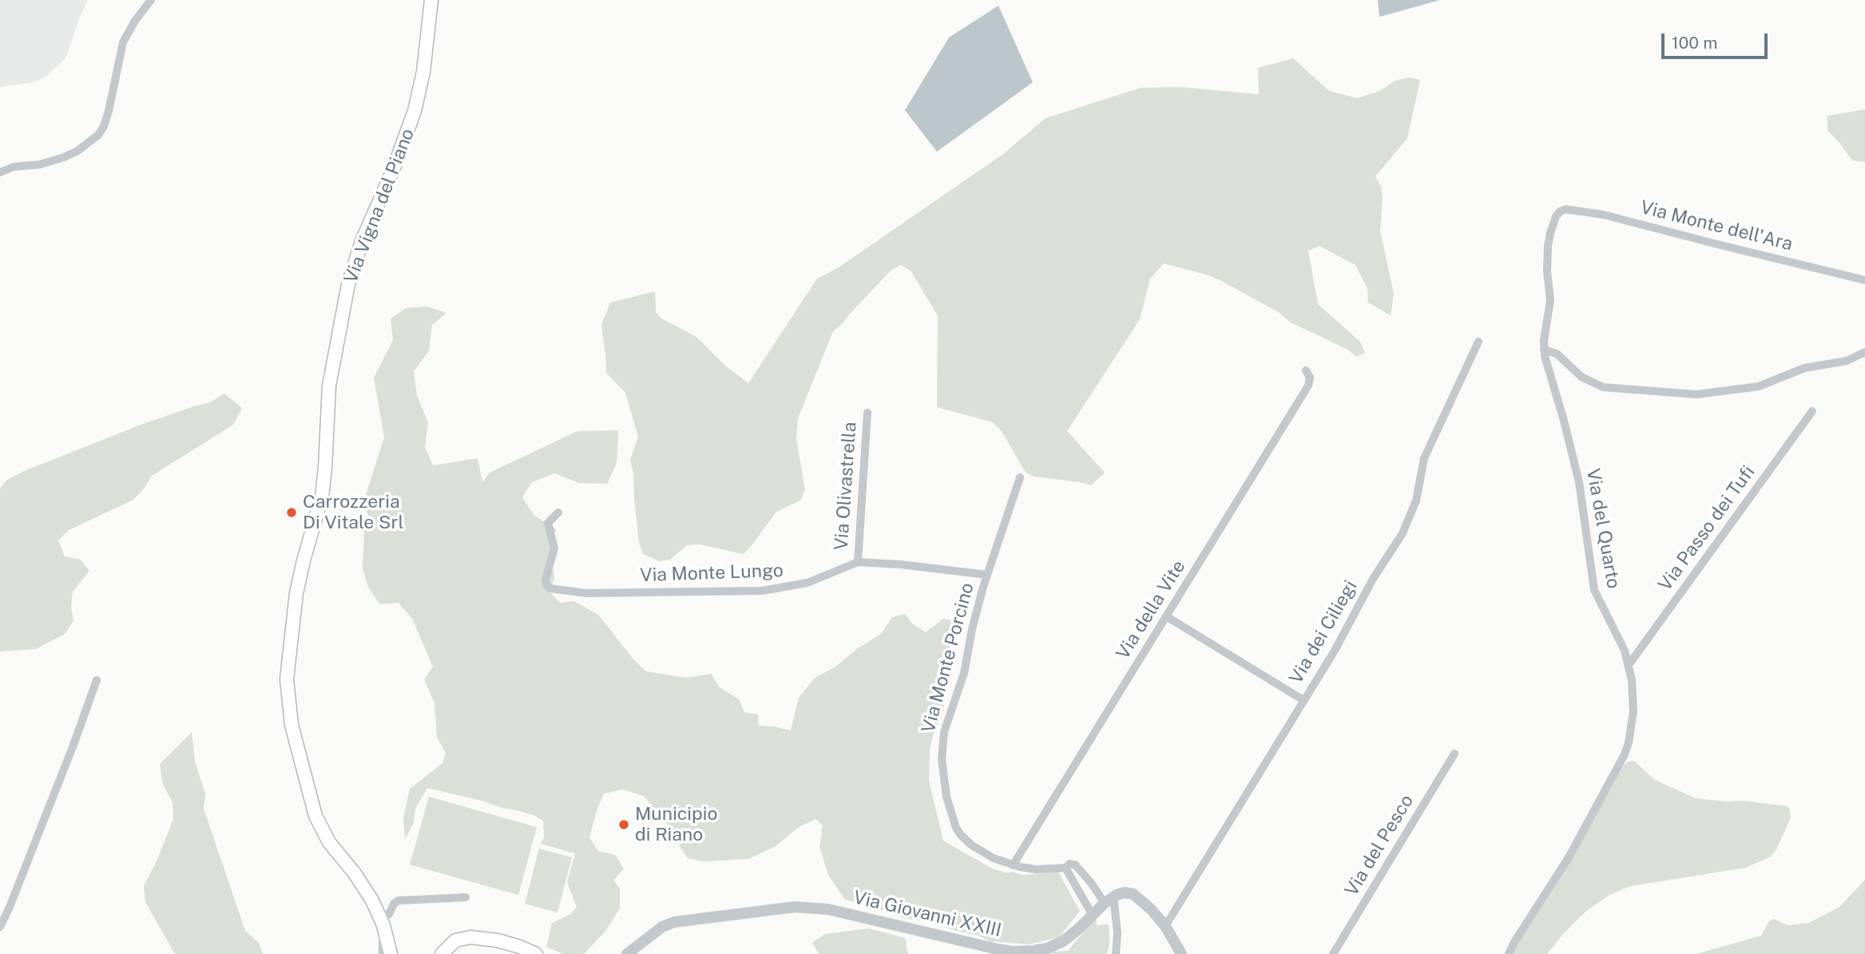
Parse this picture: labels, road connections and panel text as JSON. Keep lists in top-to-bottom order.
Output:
{
  "streets": {
    "main road": ["Via Vigna del Piano"],
    "street": [
      "Via Monte dell'Ara",
      "Via Olivastrella",
      "Via del Quarto",
      "Via Passo dei Tufi",
      "Via Monte Lungo",
      "Via della Vite",
      "Via dei Ciliegi",
      "Via Monte Porcino",
      "Via del Pesco",
      "Via Giovanni XXIII"
    ]
  },
  "crossings": [
    ["Via Monte dell'Ara", "Via del Quarto"],
    ["Via Olivastrella", "Via Monte Lungo"],
    ["Via del Quarto", "Via Passo dei Tufi"],
    ["Via Monte Lungo", "Via Monte Porcino"],
    ["Via della Vite", "Via Monte Porcino"],
    ["Via Monte Porcino", "Via Giovanni XXIII"]
  ],
  "places": ["Carrozzeria Di Vitale Srl", "Municipio di Riano"],
  "scale_bar": "100 m"
}
